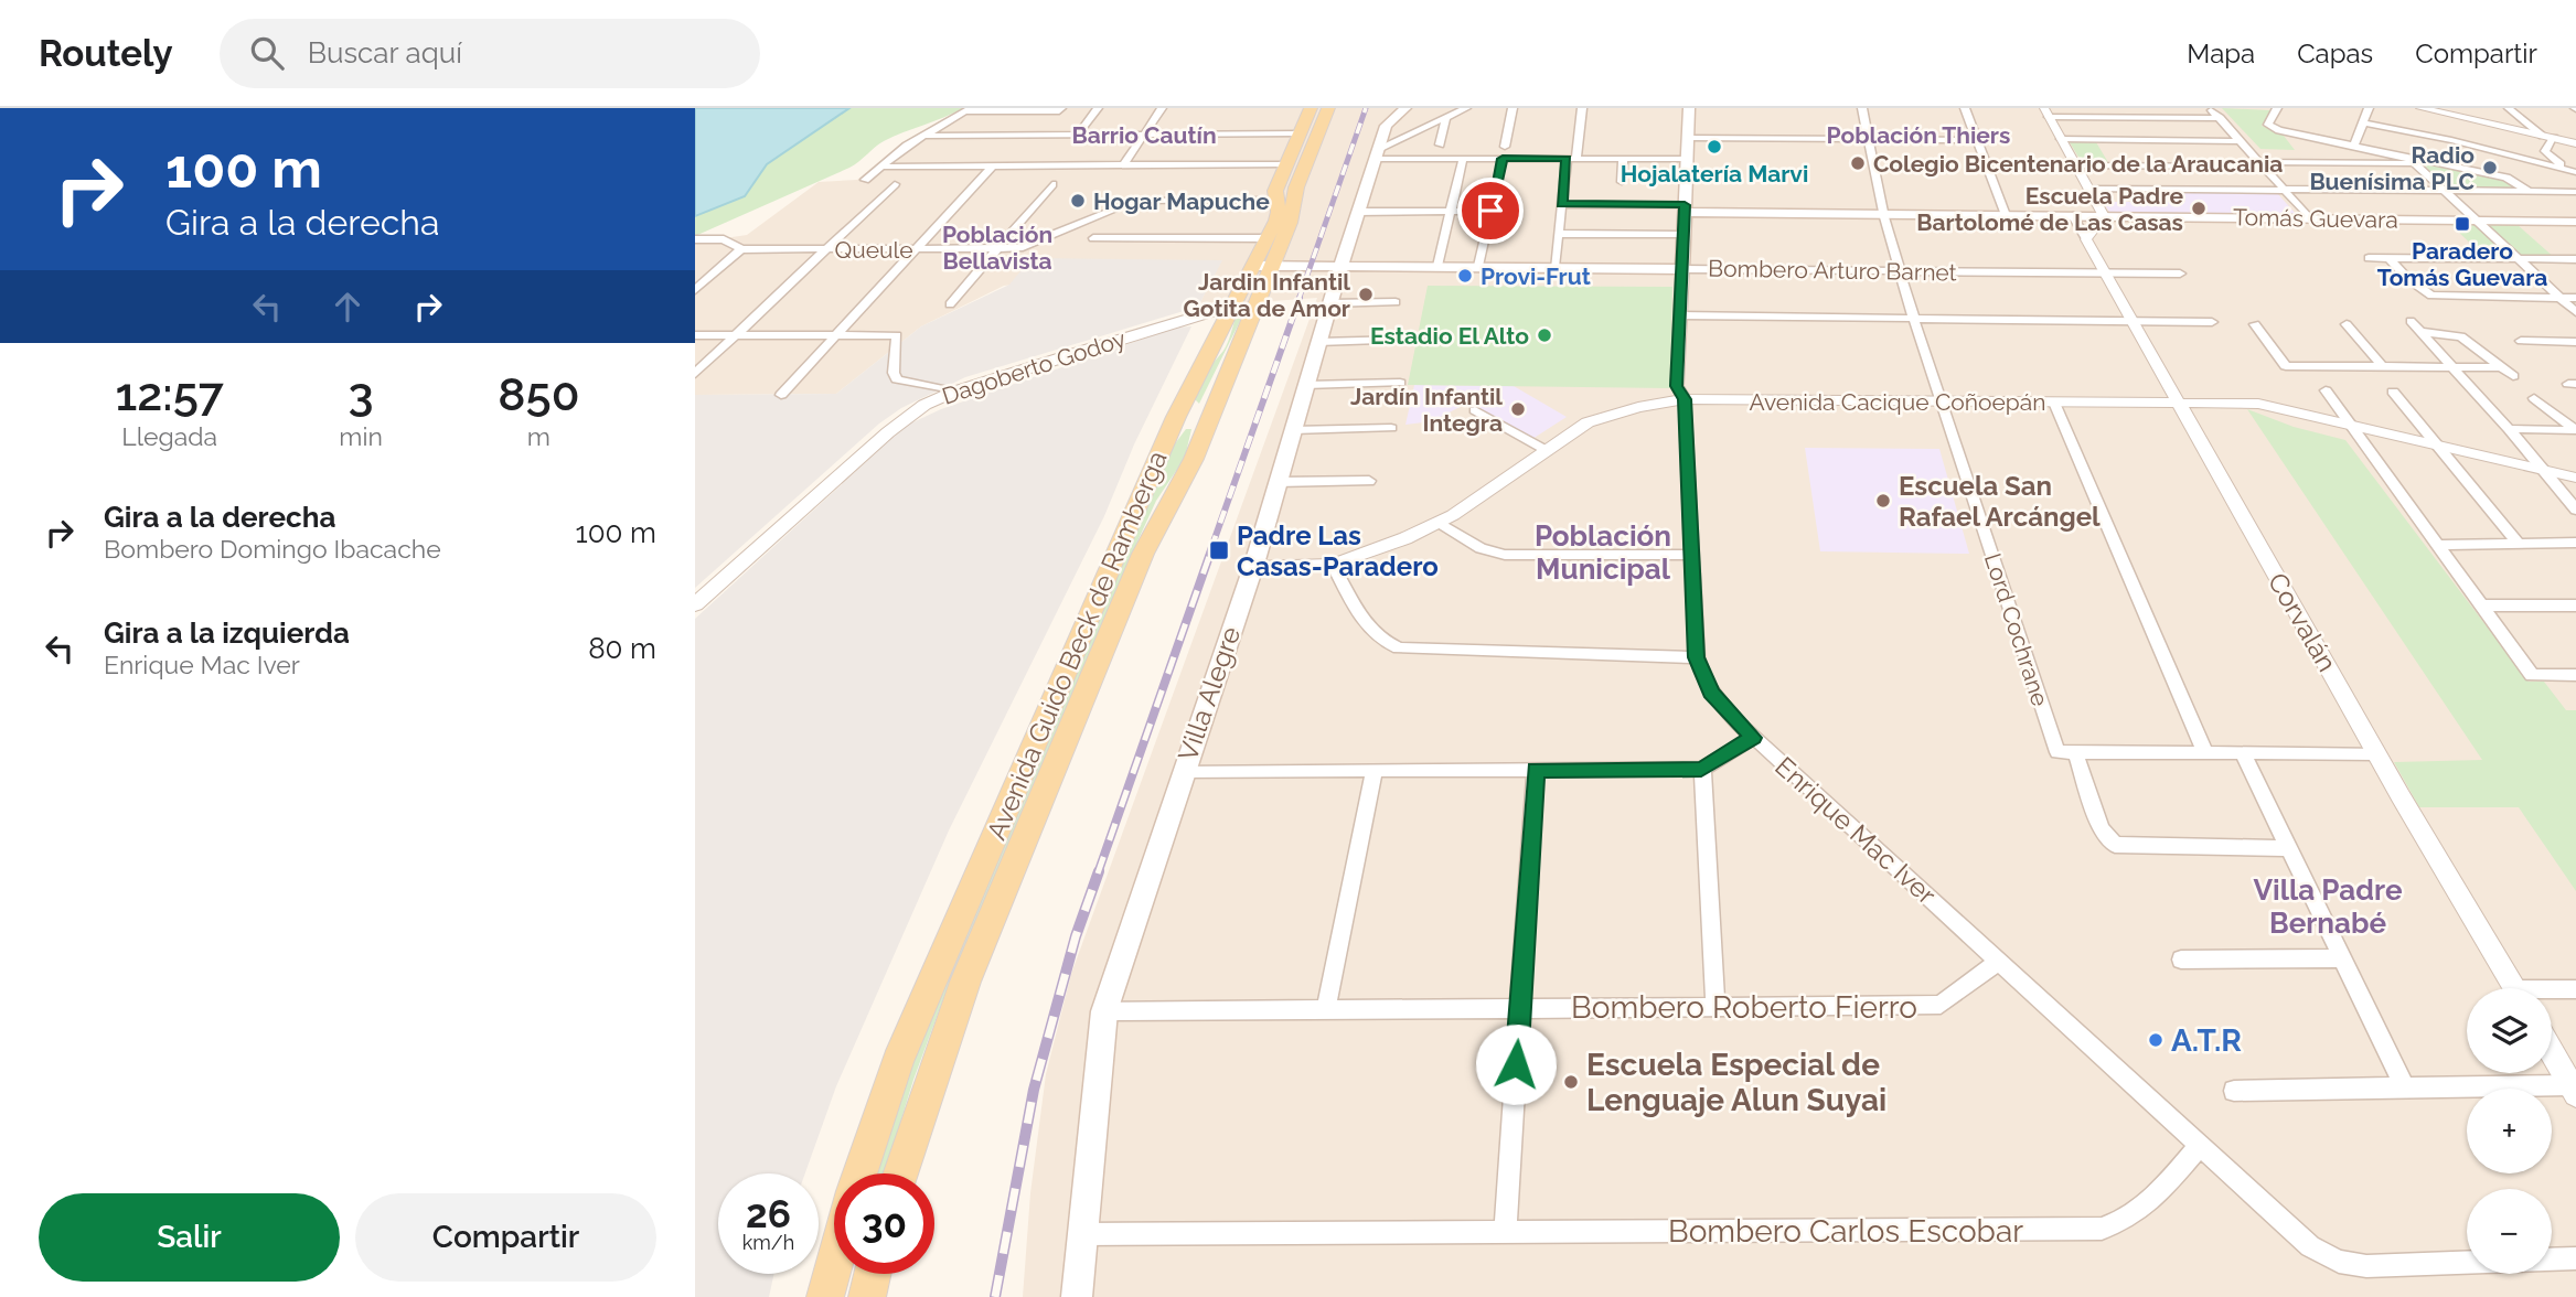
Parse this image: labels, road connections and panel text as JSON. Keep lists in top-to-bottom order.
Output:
{
  "streets": {
    "main road": [
      "Tomás Guevara",
      "Bombero Arturo Barnet",
      "Avenida Guido Beck de Ramberga",
      "Villa Alegre",
      "Enrique Mac Iver"
    ],
    "street": [
      "Queule",
      "Dagoberto Godoy",
      "Avenida Cacique Coñoepán",
      "Corvalán",
      "Lord Cochrane",
      "Bombero Roberto Fierro",
      "Bombero Carlos Escobar"
    ]
  },
  "crossings": [
    ["Tomás Guevara", "Corvalán"],
    ["Tomás Guevara", "Lord Cochrane"],
    ["Tomás Guevara", "Enrique Mac Iver"],
    ["Queule", "Avenida Guido Beck de Ramberga"],
    ["Bombero Arturo Barnet", "Corvalán"],
    ["Bombero Arturo Barnet", "Lord Cochrane"],
    ["Bombero Arturo Barnet", "Avenida Guido Beck de Ramberga"],
    ["Bombero Arturo Barnet", "Villa Alegre"],
    ["Bombero Arturo Barnet", "Enrique Mac Iver"],
    ["Dagoberto Godoy", "Avenida Guido Beck de Ramberga"],
    ["Avenida Cacique Coñoepán", "Corvalán"],
    ["Avenida Cacique Coñoepán", "Lord Cochrane"],
    ["Avenida Cacique Coñoepán", "Villa Alegre"],
    ["Avenida Cacique Coñoepán", "Enrique Mac Iver"],
    ["Villa Alegre", "Bombero Roberto Fierro"],
    ["Villa Alegre", "Bombero Carlos Escobar"],
    ["Enrique Mac Iver", "Bombero Roberto Fierro"],
    ["Enrique Mac Iver", "Bombero Carlos Escobar"]
  ],
  "districts": [
    "Barrio Cautín",
    "Población Thiers",
    "Población Bellavista",
    "Población Municipal",
    "Villa Padre Bernabé"
  ],
  "places": {
    "other": [
      "Hojalatería Marvi",
      "Colegio Bicentenario de la Araucania",
      "Radio Buenísima PLC",
      "Hogar Mapuche",
      "Escuela Padre Bartolomé de Las Casas",
      "Provi-Frut",
      "Jardin Infantil Gotita de Amor",
      "Estadio El Alto",
      "Jardín Infantil Integra",
      "Escuela San Rafael Arcángel",
      "A.T.R",
      "Escuela Especial de Lenguaje Alun Suyai"
    ],
    "transit": ["Paradero Tomás Guevara", "Padre Las Casas-Paradero"]
  },
  "page": {
    "header": "Routely",
    "search": "Buscar aquí",
    "nav": ["Mapa", "Capas", "Compartir"],
    "turn": ["100 m", "Gira a la derecha"],
    "eta": [
      "12:57",
      "Llegada",
      "3",
      "min",
      "850",
      "m"
    ],
    "list": [
      {
        "name": "Gira a la derecha",
        "note": "Bombero Domingo Ibacache",
        "value": "100 m"
      },
      {
        "name": "Gira a la izquierda",
        "note": "Enrique Mac Iver",
        "value": "80 m"
      }
    ],
    "map_buttons": ["+", "−"],
    "speed": "26 km/h",
    "limit": "30",
    "buttons": ["Salir", "Compartir"]
  }
}
